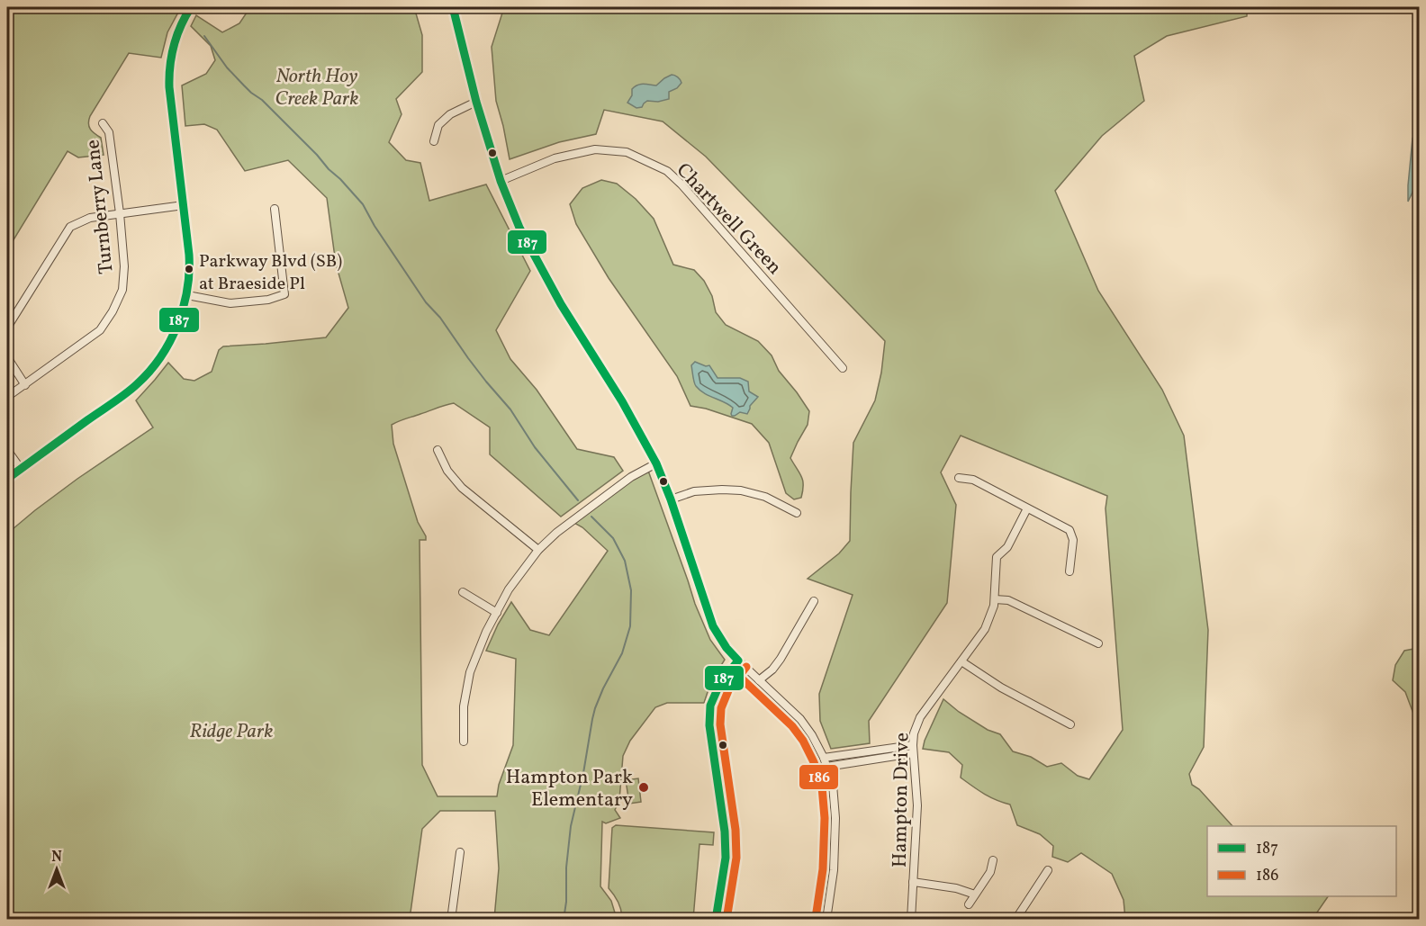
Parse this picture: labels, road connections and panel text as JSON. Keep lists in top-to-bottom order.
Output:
{
  "streets": {
    "street": ["Turnberry Lane", "Chartwell Green", "Hampton Drive"]
  },
  "parks": ["North Hoy Creek Park", "Ridge Park"],
  "places": ["Parkway Blvd (SB) at Braeside Pl", "Hampton Park Elementary"],
  "lines": ["transit line 187", "transit line 186"],
  "legend": ["187", "186"],
  "north": "top"
}
